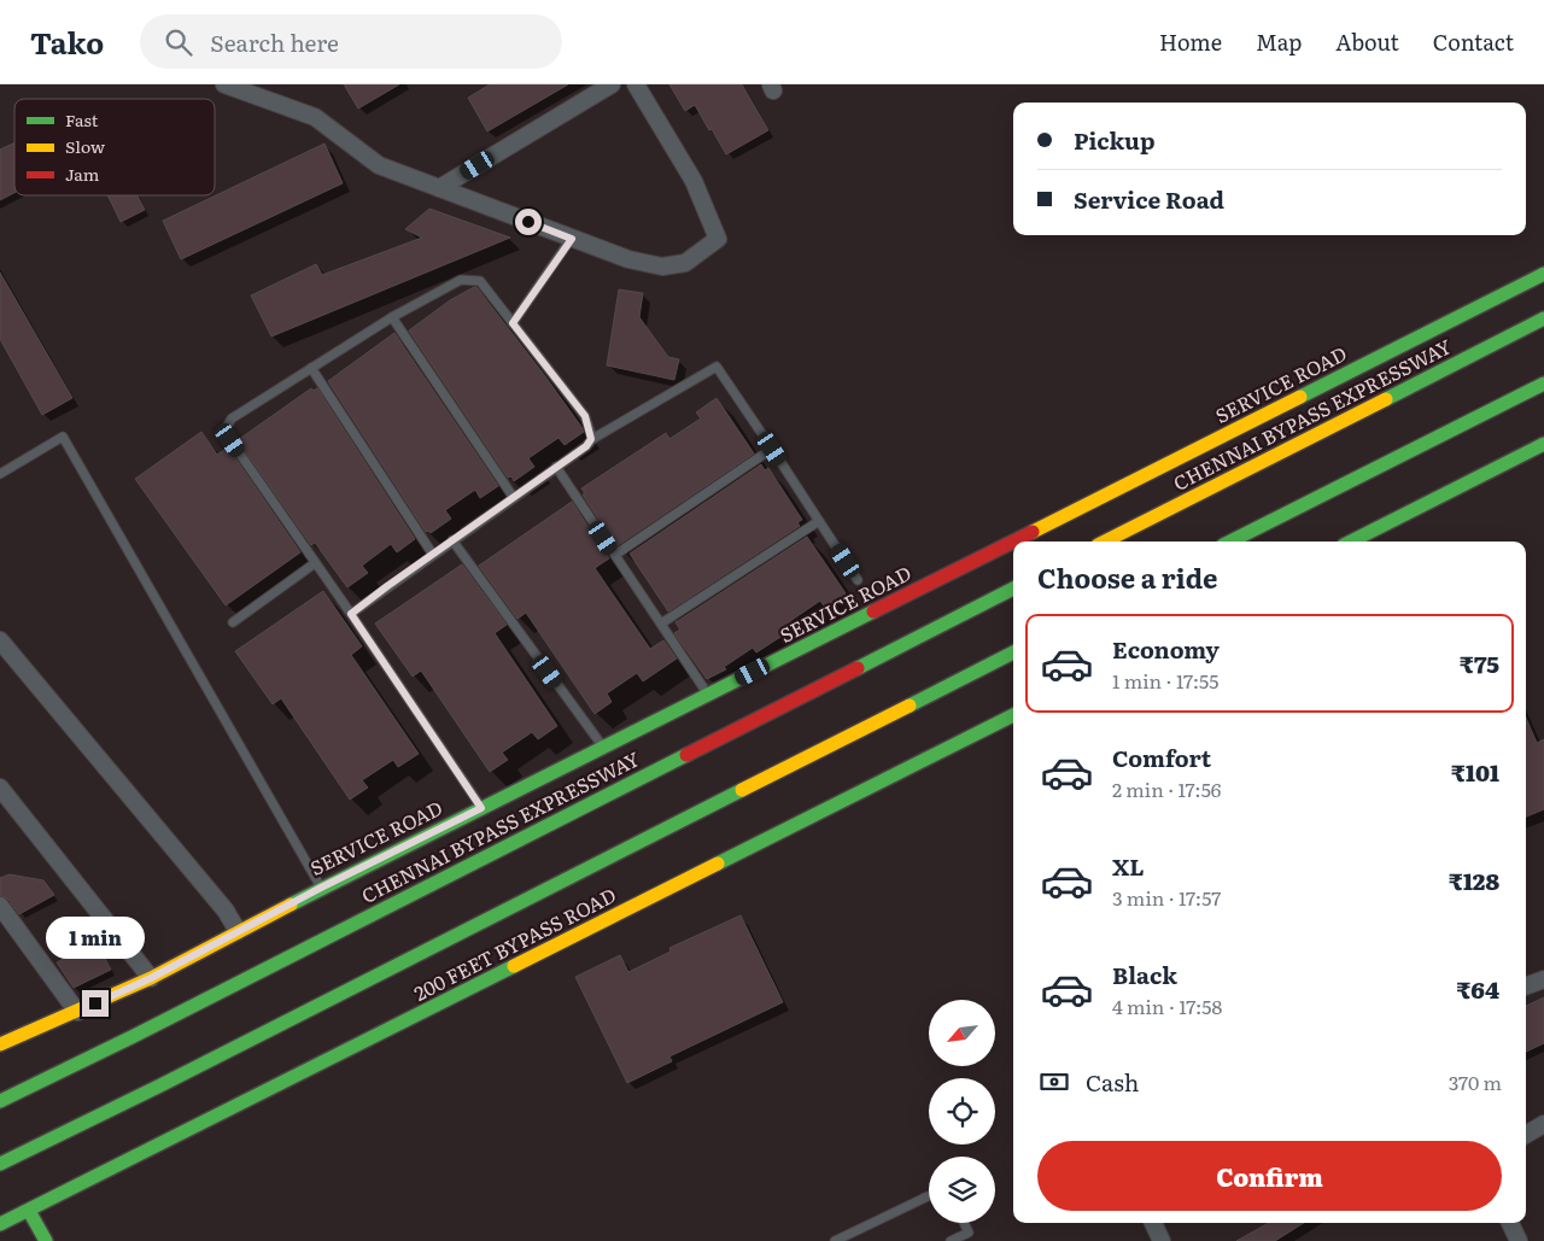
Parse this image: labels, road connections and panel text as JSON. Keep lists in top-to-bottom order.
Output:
{
  "streets": {
    "main road": ["SERVICE ROAD", "CHENNAI BYPASS EXPRESSWAY", "200 FEET BYPASS ROAD"]
  },
  "legend": ["Fast", "Slow", "Jam"],
  "north": "bottom left",
  "page": {
    "header": "Tako",
    "search": "Search here",
    "nav": [
      "Home",
      "Map",
      "About",
      "Contact"
    ],
    "banner": ["Pickup", "Service Road"],
    "heading": "Choose a ride",
    "list": [
      {
        "name": "Economy",
        "note": "1 min · 17:55",
        "value": "₹75"
      },
      {
        "name": "Comfort",
        "note": "2 min · 17:56",
        "value": "₹101"
      },
      {
        "name": "XL",
        "note": "3 min · 17:57",
        "value": "₹128"
      },
      {
        "name": "Black",
        "note": "4 min · 17:58",
        "value": "₹64"
      }
    ],
    "bubble": "1 min",
    "pay": ["Cash", "370 m"],
    "buttons": "Confirm"
  }
}
